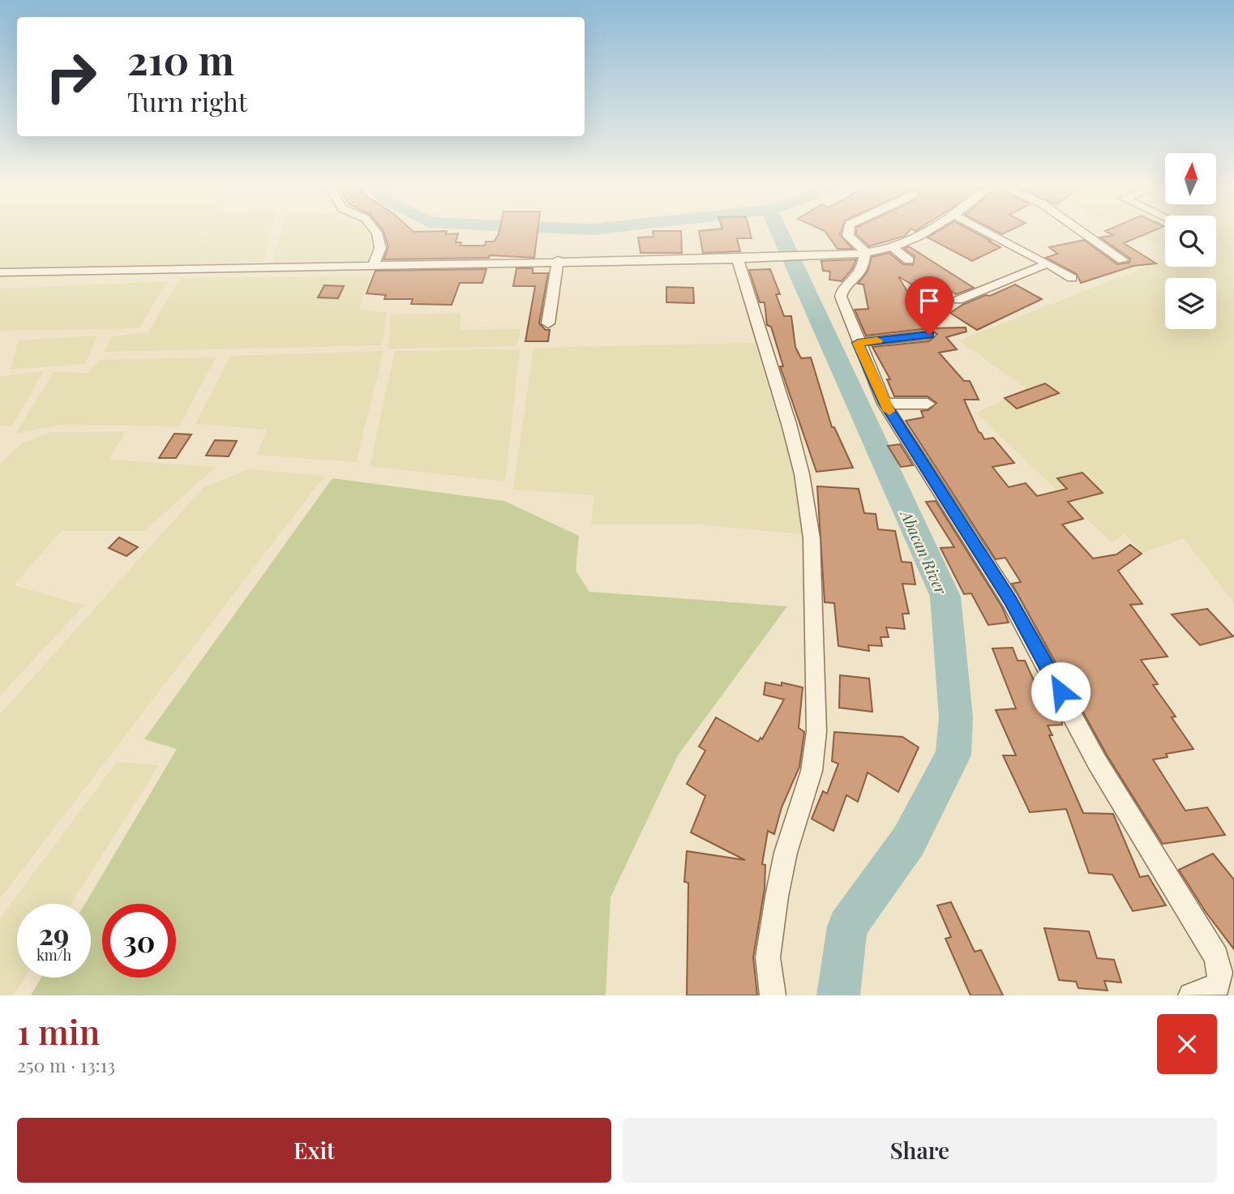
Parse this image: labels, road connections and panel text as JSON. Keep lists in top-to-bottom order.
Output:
{
  "water": ["Abacan River"],
  "north": "top",
  "page": {
    "turn": ["210 m", "Turn right"],
    "speed": "29 km/h",
    "limit": "30",
    "heading": ["1 min", "250 m · 13:13"],
    "buttons": ["Exit", "Share"]
  }
}
